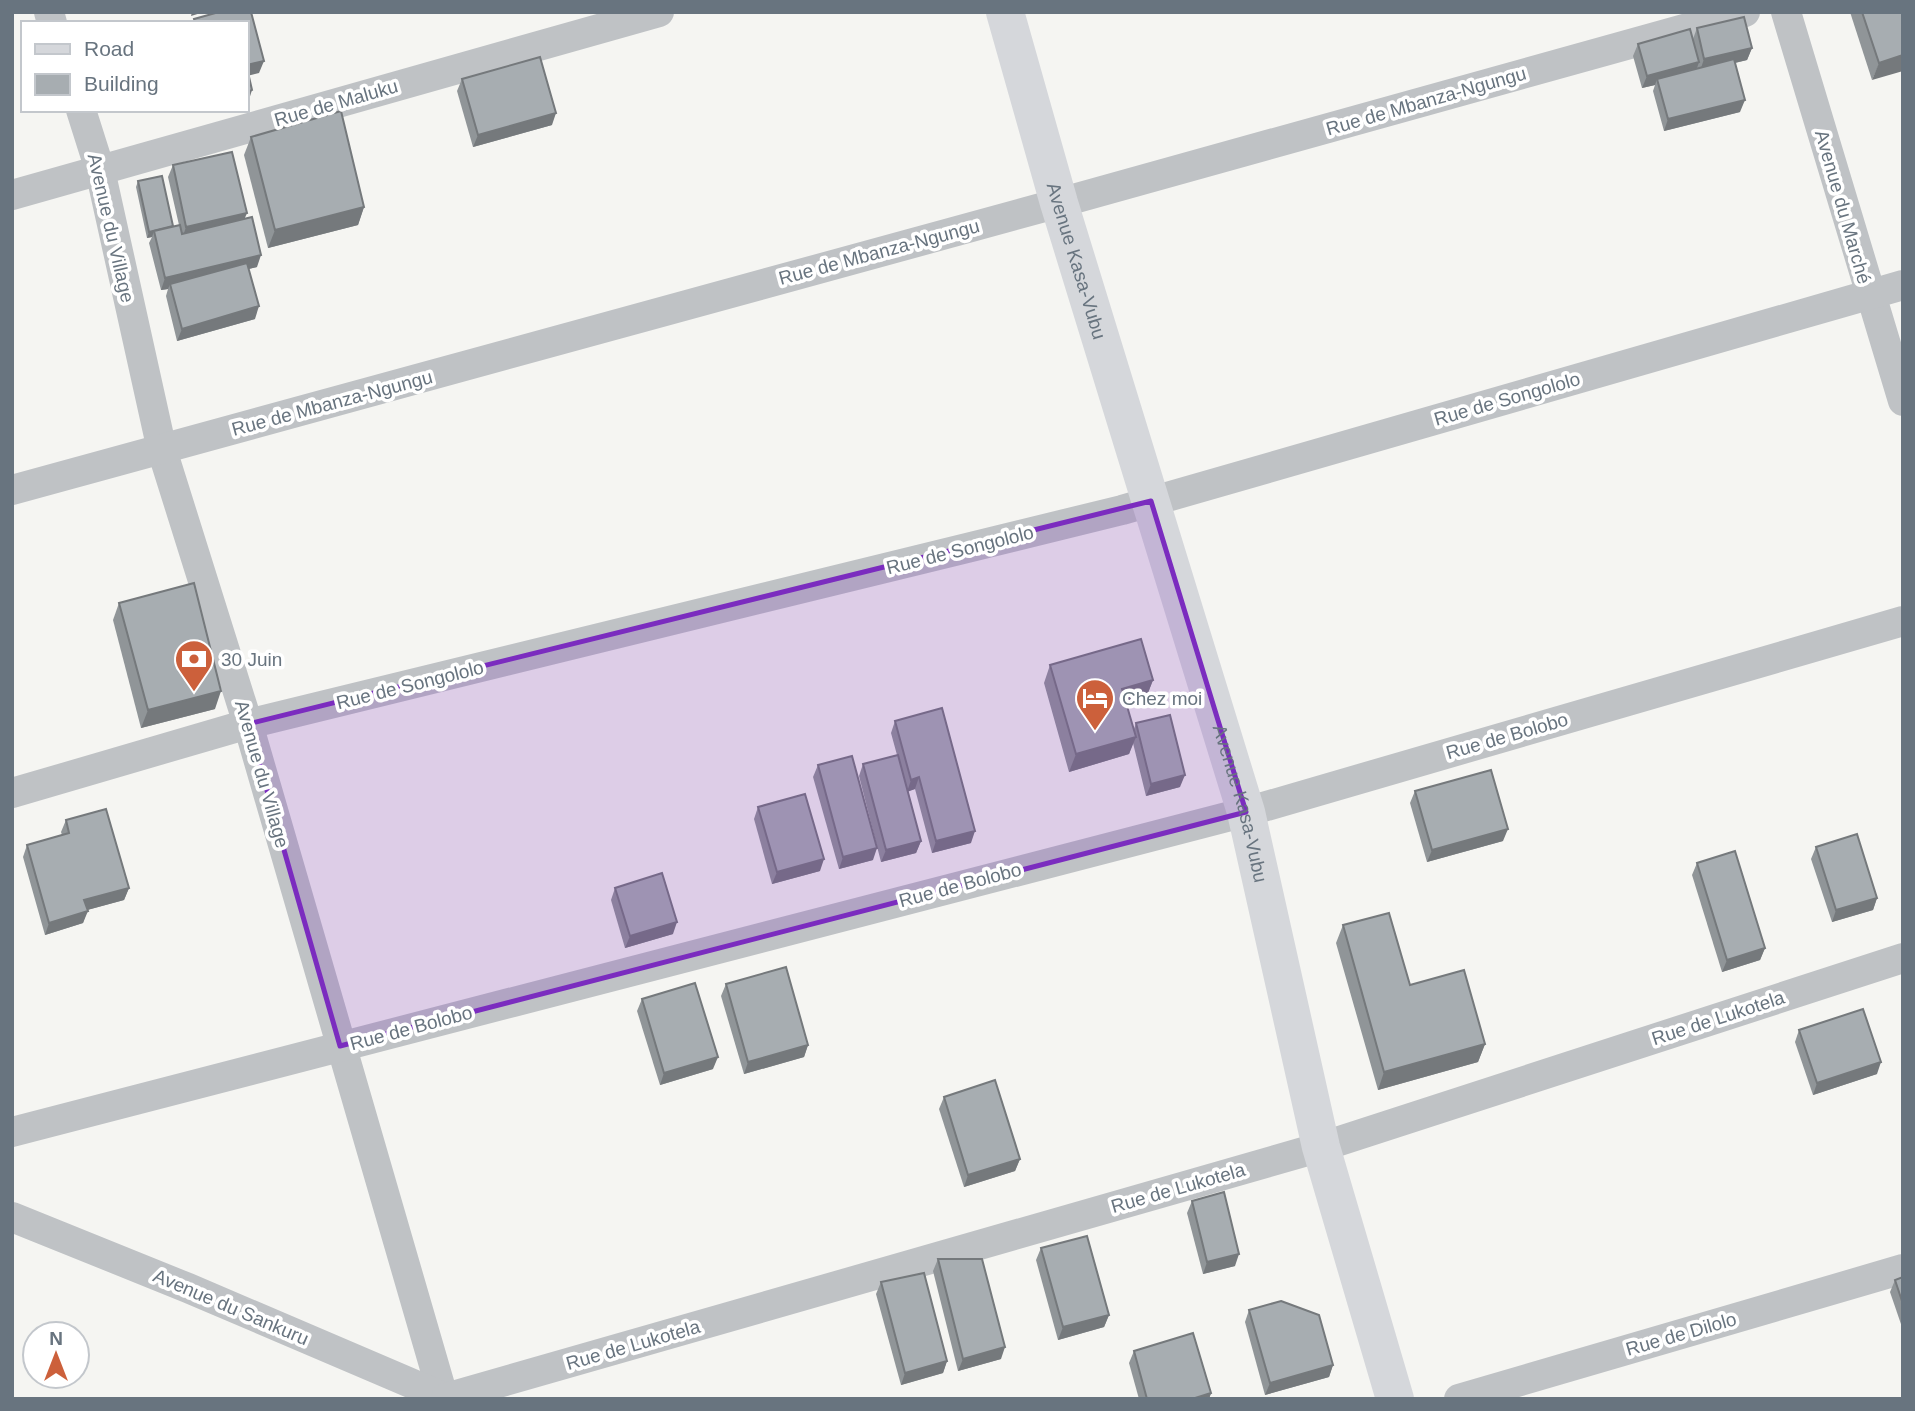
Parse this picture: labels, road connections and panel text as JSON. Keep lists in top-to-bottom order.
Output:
{
  "streets": {
    "main road": ["Avenue Kasa-Vubu"],
    "street": [
      "Rue de Mbanza-Ngungu",
      "Rue de Maluku",
      "Avenue du Marché",
      "Avenue du Village",
      "Rue de Songololo",
      "Rue de Bolobo",
      "Rue de Lukotela",
      "Avenue du Sankuru",
      "Rue de Dilolo"
    ]
  },
  "crossings": [
    ["Rue de Mbanza-Ngungu", "Avenue du Village"],
    ["Rue de Mbanza-Ngungu", "Avenue Kasa-Vubu"],
    ["Rue de Maluku", "Avenue du Village"],
    ["Avenue du Marché", "Rue de Songololo"],
    ["Avenue du Village", "Rue de Songololo"],
    ["Avenue du Village", "Rue de Bolobo"],
    ["Avenue du Village", "Rue de Lukotela"],
    ["Avenue du Village", "Avenue du Sankuru"],
    ["Avenue Kasa-Vubu", "Rue de Songololo"],
    ["Avenue Kasa-Vubu", "Rue de Bolobo"],
    ["Avenue Kasa-Vubu", "Rue de Lukotela"],
    ["Rue de Lukotela", "Avenue du Sankuru"]
  ],
  "places": {
    "bank": ["30 Juin"],
    "hotel": ["Chez moi"]
  },
  "legend": ["Road", "Building"],
  "north": "top"
}
